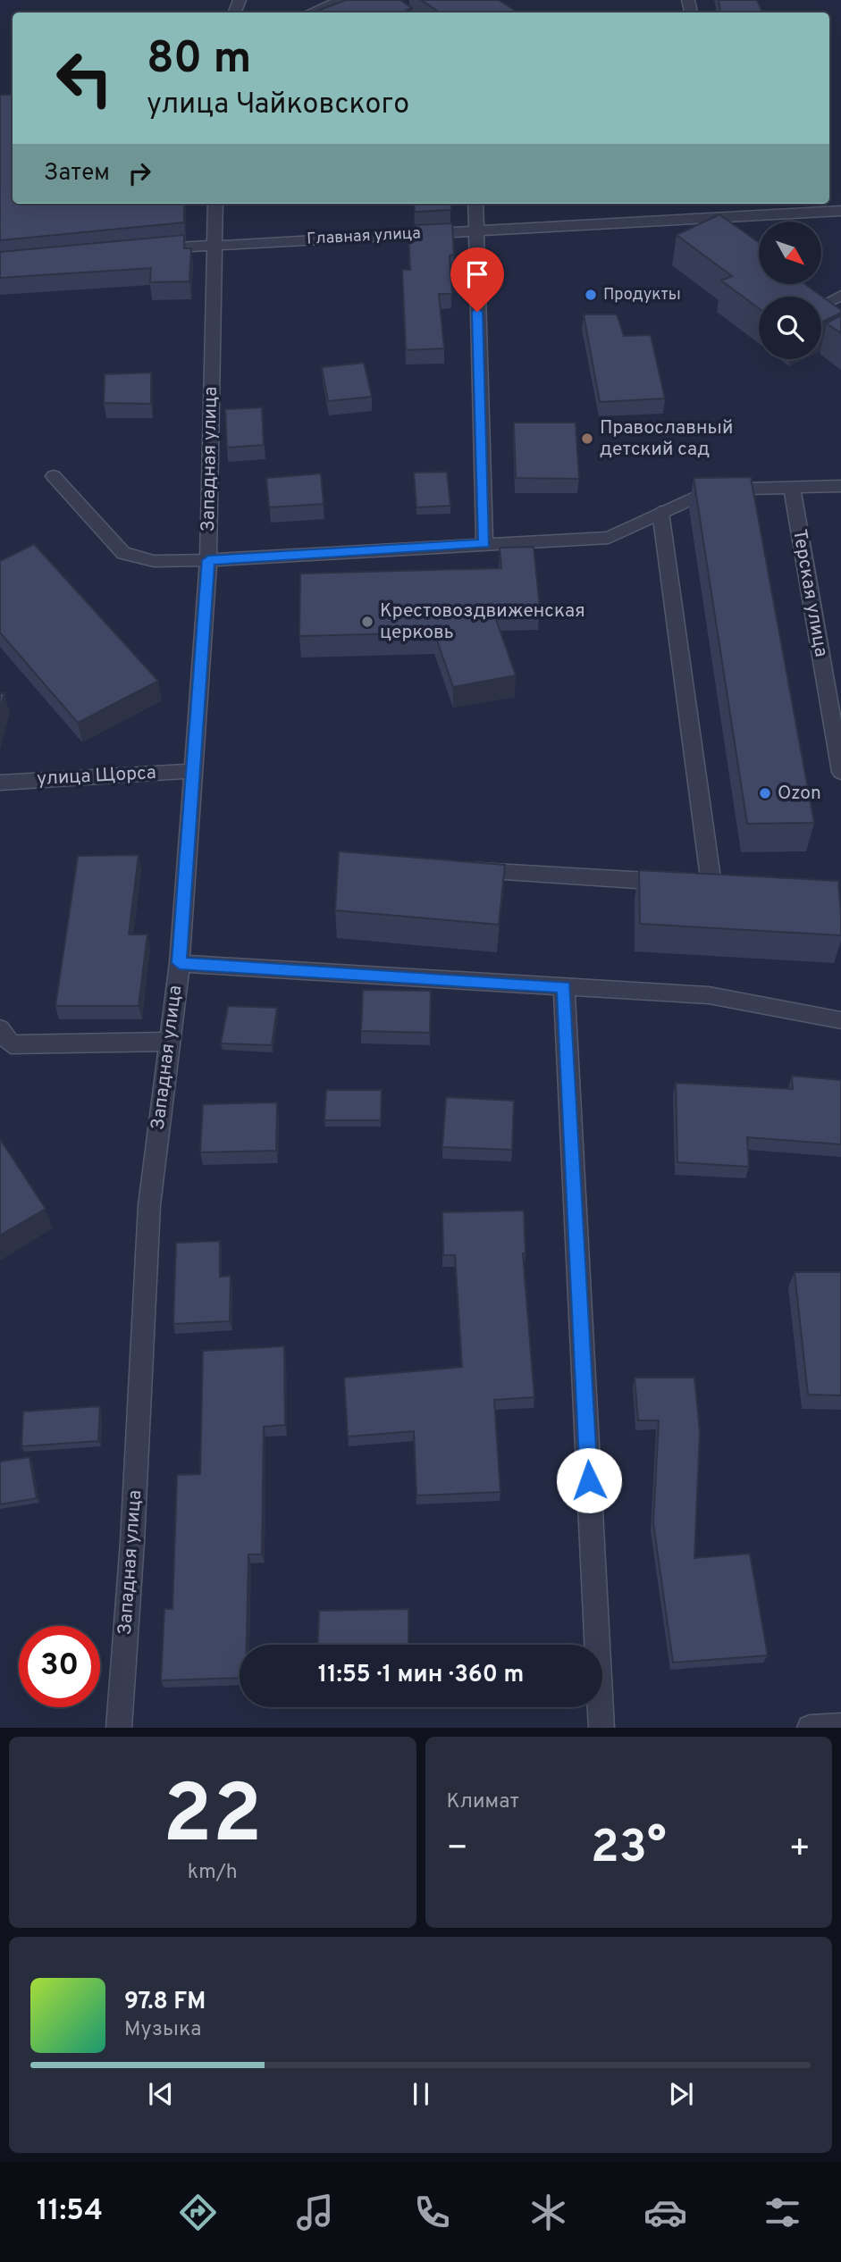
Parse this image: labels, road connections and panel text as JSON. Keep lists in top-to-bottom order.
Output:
{
  "streets": {
    "street": [
      "Главная улица",
      "Западная улица",
      "Терская улица",
      "улица Щорса"
    ]
  },
  "crossings": [
    ["Главная улица", "Западная улица"],
    ["Западная улица", "улица Щорса"]
  ],
  "places": [
    "Продукты",
    "Православный детский сад",
    "Крестовоздвиженская церковь",
    "Ozon"
  ],
  "north": "bottom right",
  "page": {
    "turn": ["80 m", "улица Чайковского"],
    "then": "Затем",
    "limit": "30",
    "trip": "11:55 · 1 мин · 360 m",
    "tile": [
      ["22", "km/h"],
      "Климат"
    ],
    "heat": ["−", "23°", "+"],
    "song": ["97.8 FM", "Музыка"],
    "tabs": "11:54"
  }
}
